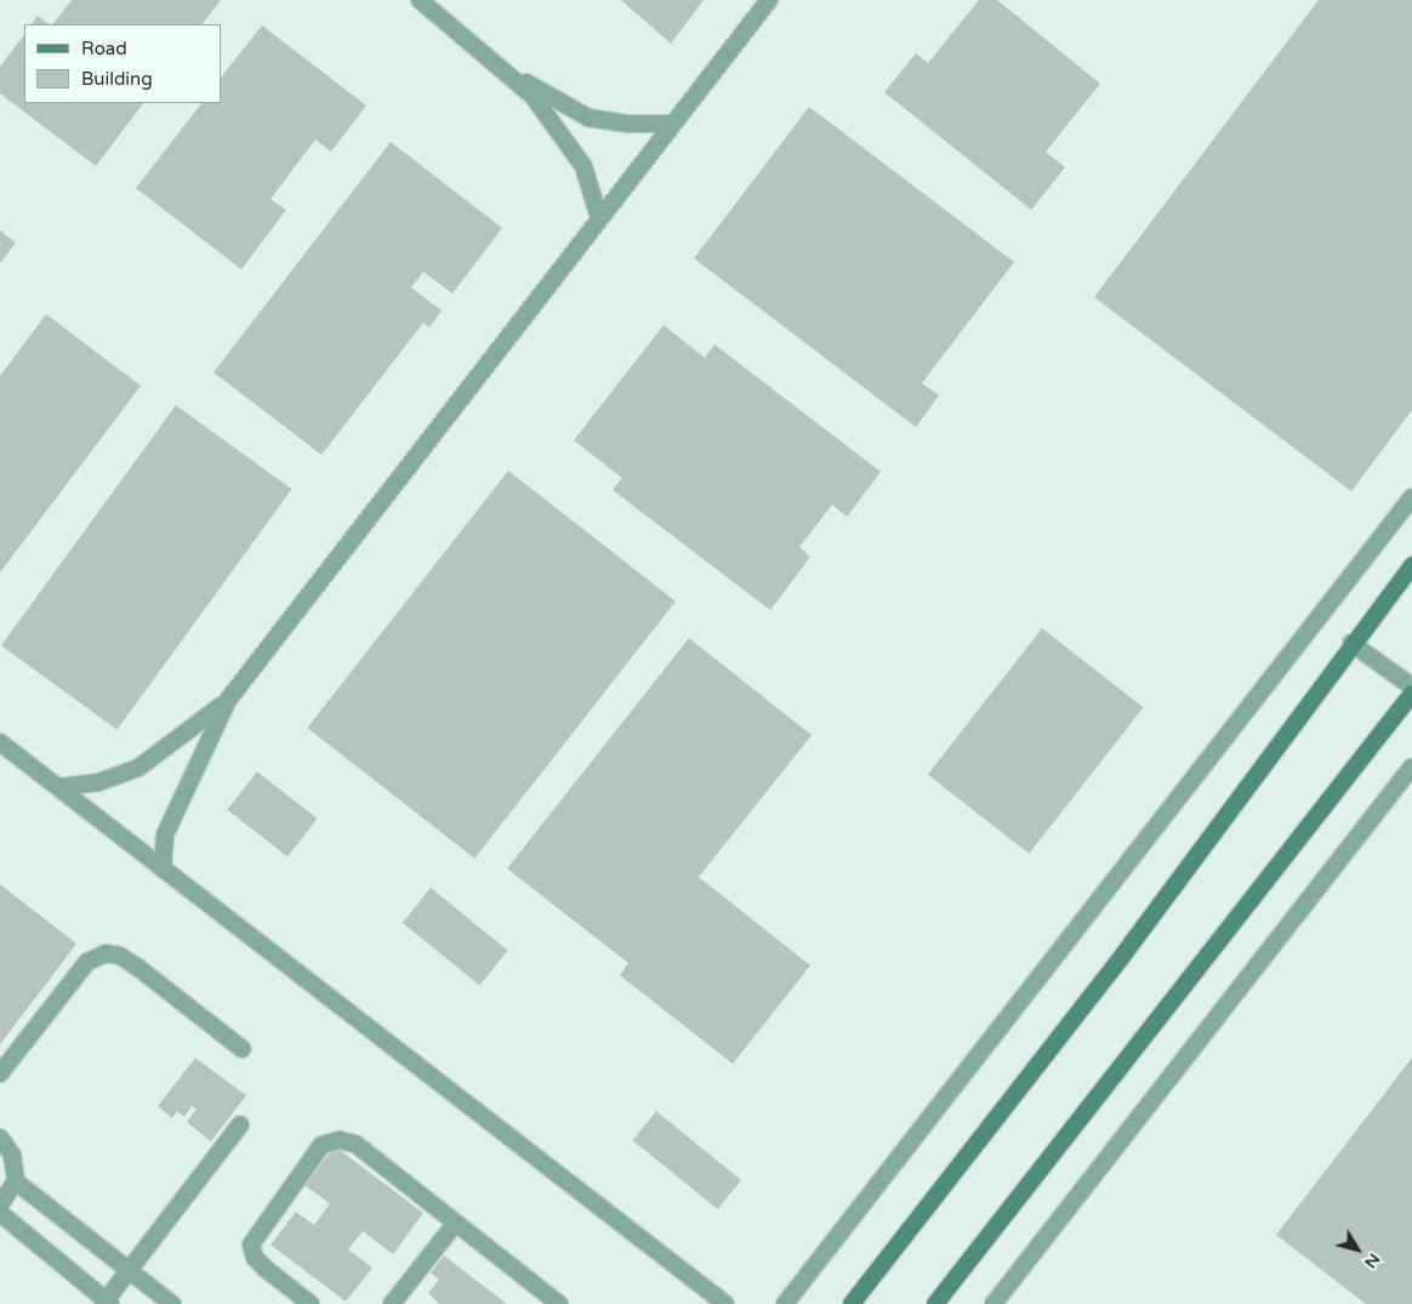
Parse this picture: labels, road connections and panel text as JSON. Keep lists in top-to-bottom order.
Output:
{
  "legend": ["Road", "Building"],
  "north": "bottom right"
}
